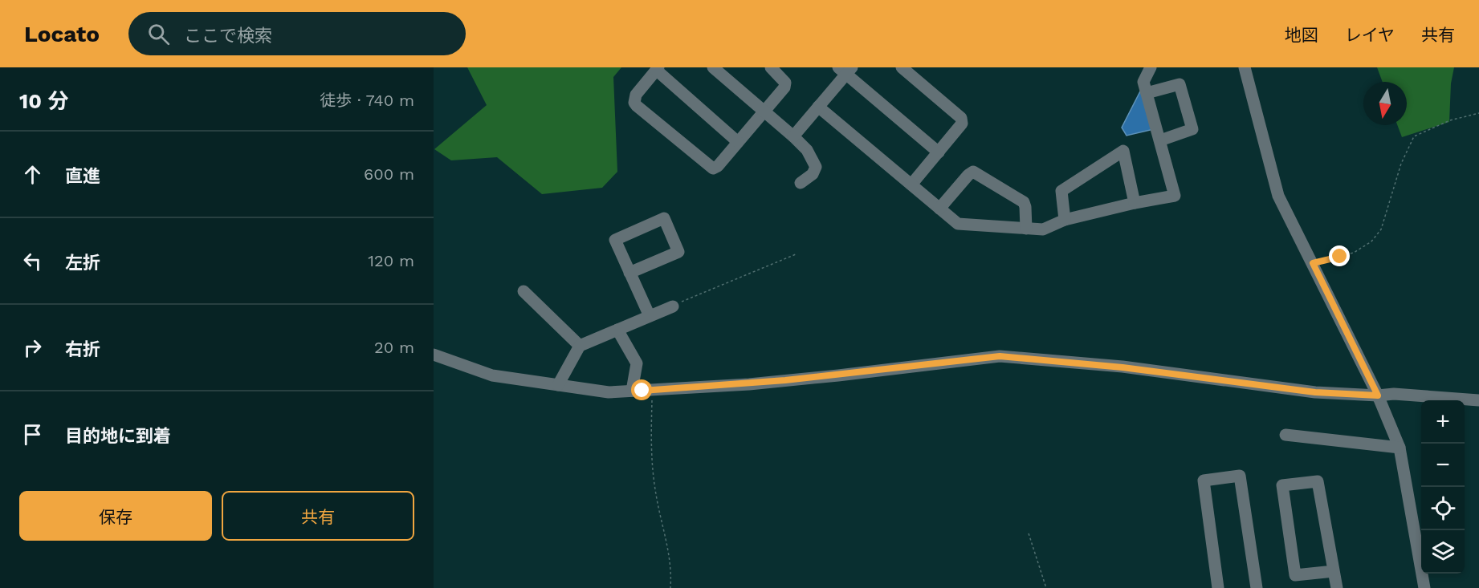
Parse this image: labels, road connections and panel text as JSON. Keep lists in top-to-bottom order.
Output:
{
  "north": "bottom",
  "page": {
    "header": "Locato",
    "search": "ここで検索",
    "nav": ["地図", "レイヤ", "共有"],
    "heading": ["10 分", "徒歩 · 740 m"],
    "list": [
      ["直進", "600 m"],
      ["左折", "120 m"],
      ["右折", "20 m"],
      "目的地に到着"
    ],
    "map_buttons": ["+", "−"],
    "buttons": ["保存", "共有"]
  }
}
